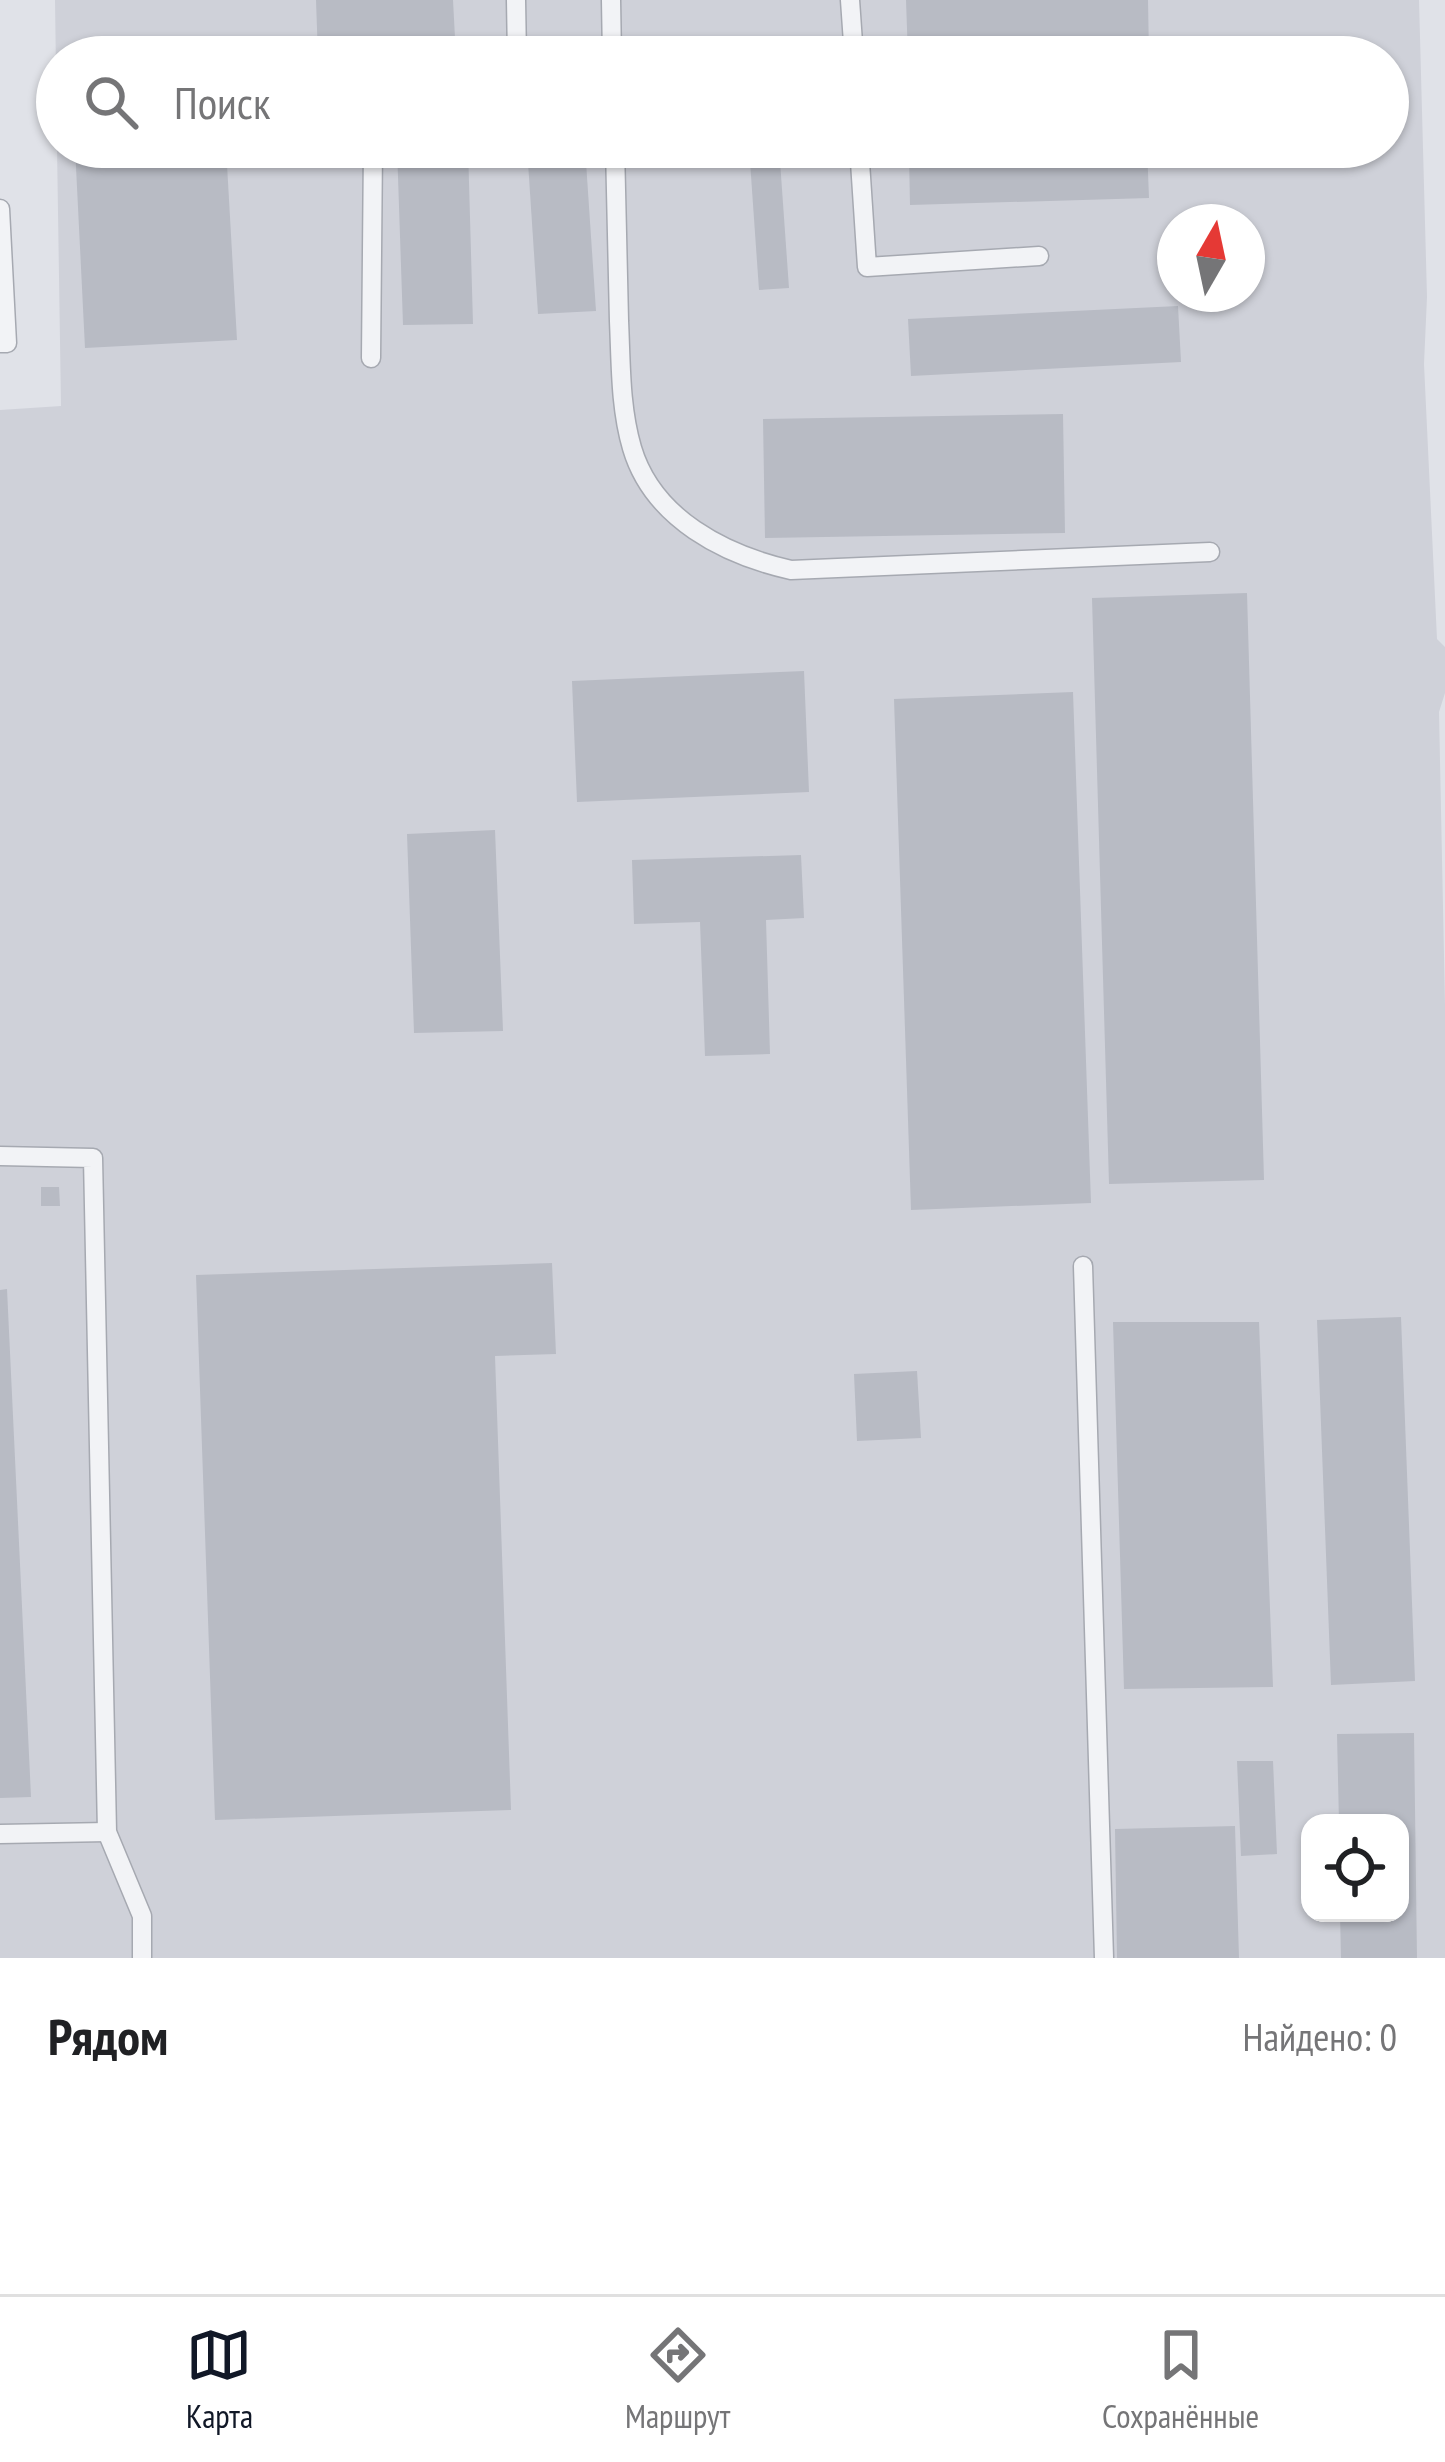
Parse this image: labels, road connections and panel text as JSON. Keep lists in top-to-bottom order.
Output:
{
  "north": "top",
  "page": {
    "search": "Поиск",
    "heading": ["Рядом", "Найдено: 0"],
    "nav": ["Карта", "Маршрут", "Сохранённые"]
  }
}
